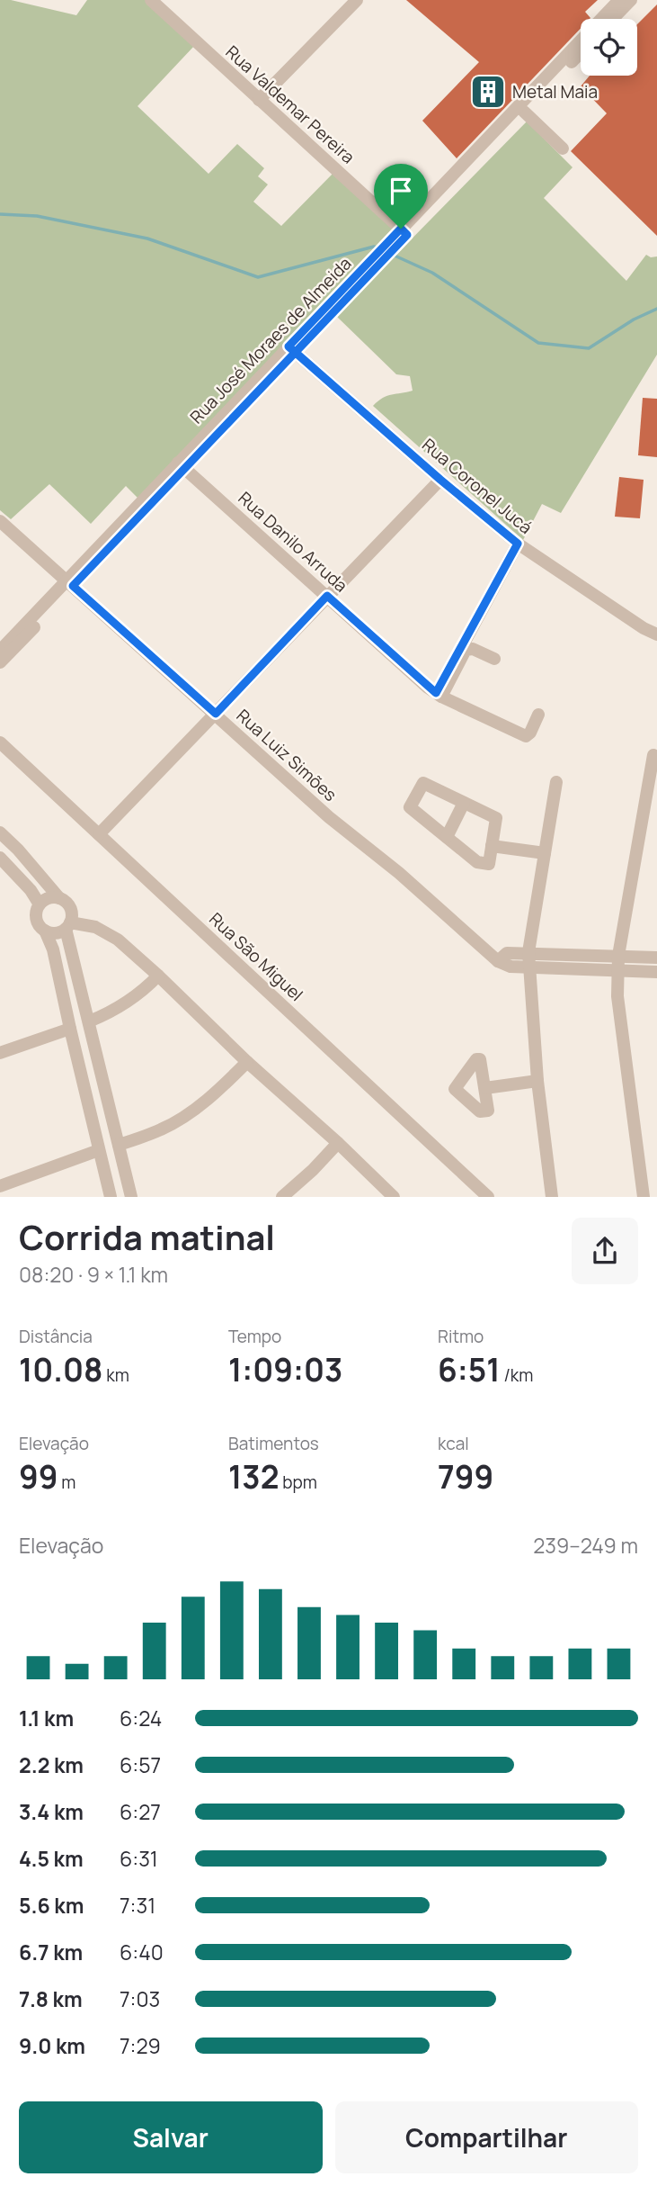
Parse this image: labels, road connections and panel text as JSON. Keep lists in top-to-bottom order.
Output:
{
  "streets": {
    "street": [
      "Rua Valdemar Pereira",
      "Rua José Moraes de Almeida",
      "Rua Coronel Jucá",
      "Rua Danilo Arruda",
      "Rua Luiz Simões",
      "Rua São Miguel"
    ]
  },
  "crossings": [
    ["Rua Valdemar Pereira", "Rua José Moraes de Almeida"],
    ["Rua José Moraes de Almeida", "Rua Coronel Jucá"],
    ["Rua José Moraes de Almeida", "Rua Danilo Arruda"],
    ["Rua José Moraes de Almeida", "Rua Luiz Simões"]
  ],
  "places": {
    "building": ["Metal Maia"]
  },
  "page": {
    "heading": ["Corrida matinal", "08:20 · 9 × 1.1 km"],
    "stats": [
      ["Distância", "10.08 km"],
      ["Tempo", "1:09:03"],
      ["Ritmo", "6:51 /km"],
      ["Elevação", "99 m"],
      ["Batimentos", "132 bpm"],
      ["kcal", "799"]
    ],
    "chart": ["Elevação", "239–249 m"],
    "list": [
      {
        "name": "1.1 km",
        "note": "6:24"
      },
      {
        "name": "2.2 km",
        "note": "6:57"
      },
      {
        "name": "3.4 km",
        "note": "6:27"
      },
      {
        "name": "4.5 km",
        "note": "6:31"
      },
      {
        "name": "5.6 km",
        "note": "7:31"
      },
      {
        "name": "6.7 km",
        "note": "6:40"
      },
      {
        "name": "7.8 km",
        "note": "7:03"
      },
      {
        "name": "9.0 km",
        "note": "7:29"
      }
    ],
    "buttons": ["Salvar", "Compartilhar"]
  }
}
